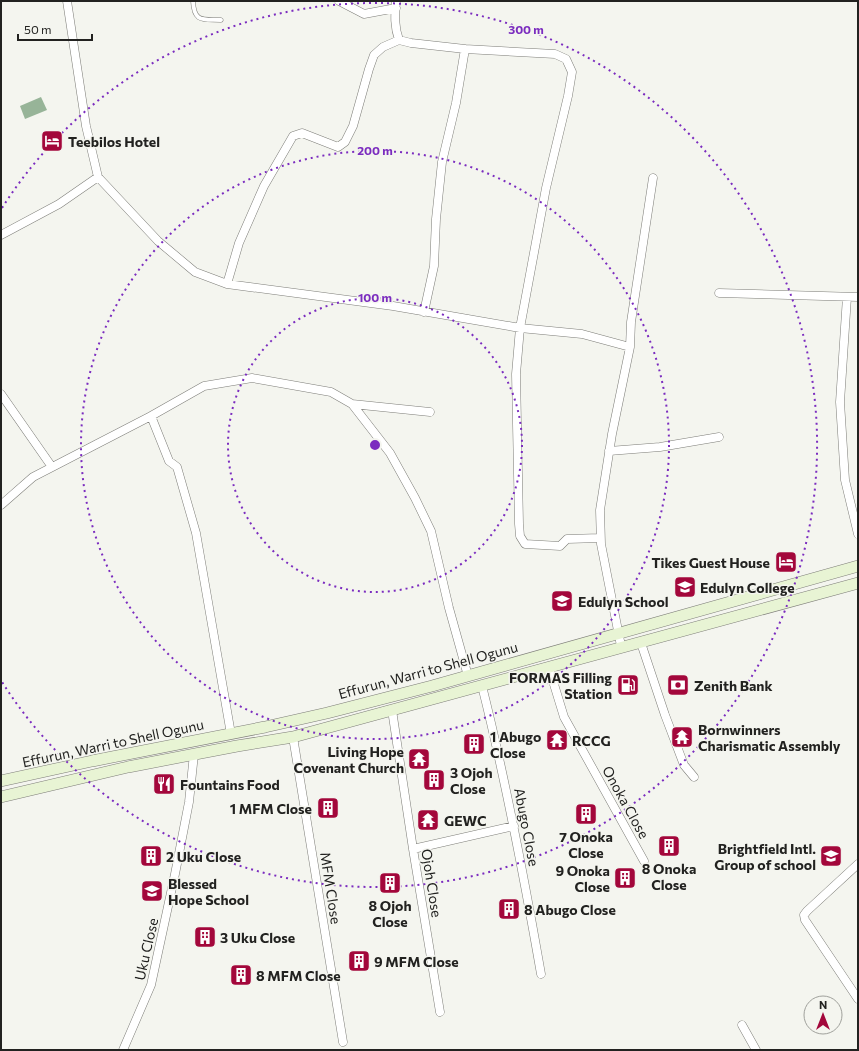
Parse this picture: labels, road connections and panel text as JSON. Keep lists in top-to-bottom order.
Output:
{
  "streets": {
    "main road": ["Effurun, Warri to Shell Ogunu"],
    "street": [
      "Onoka Close",
      "Abugo Close",
      "Ojoh Close",
      "MFM Close",
      "Uku Close"
    ]
  },
  "crossings": [
    ["Effurun, Warri to Shell Ogunu", "Onoka Close"],
    ["Effurun, Warri to Shell Ogunu", "Abugo Close"],
    ["Effurun, Warri to Shell Ogunu", "Ojoh Close"],
    ["Effurun, Warri to Shell Ogunu", "MFM Close"],
    ["Effurun, Warri to Shell Ogunu", "Uku Close"]
  ],
  "places": {
    "hotel": ["Teebilos Hotel", "Tikes Guest House"],
    "school or university": [
      "Edulyn College",
      "Edulyn School",
      "Brightfield Intl. Group of school",
      "Blessed Hope School"
    ],
    "fuel station": ["FORMAS Filling Station"],
    "bank": ["Zenith Bank"],
    "temple": [
      "Bornwinners Charismatic Assembly",
      "RCCG",
      "Living Hope Covenant Church",
      "GEWC"
    ],
    "building": [
      "1 Abugo Close",
      "3 Ojoh Close",
      "1 MFM Close",
      "7 Onoka Close",
      "8 Onoka Close",
      "2 Uku Close",
      "9 Onoka Close",
      "8 Ojoh Close",
      "8 Abugo Close",
      "3 Uku Close",
      "9 MFM Close",
      "8 MFM Close"
    ],
    "restaurant": ["Fountains Food"]
  },
  "scale_bar": "50 m",
  "north": "top",
  "rings": ["300 m", "200 m", "100 m"]
}
